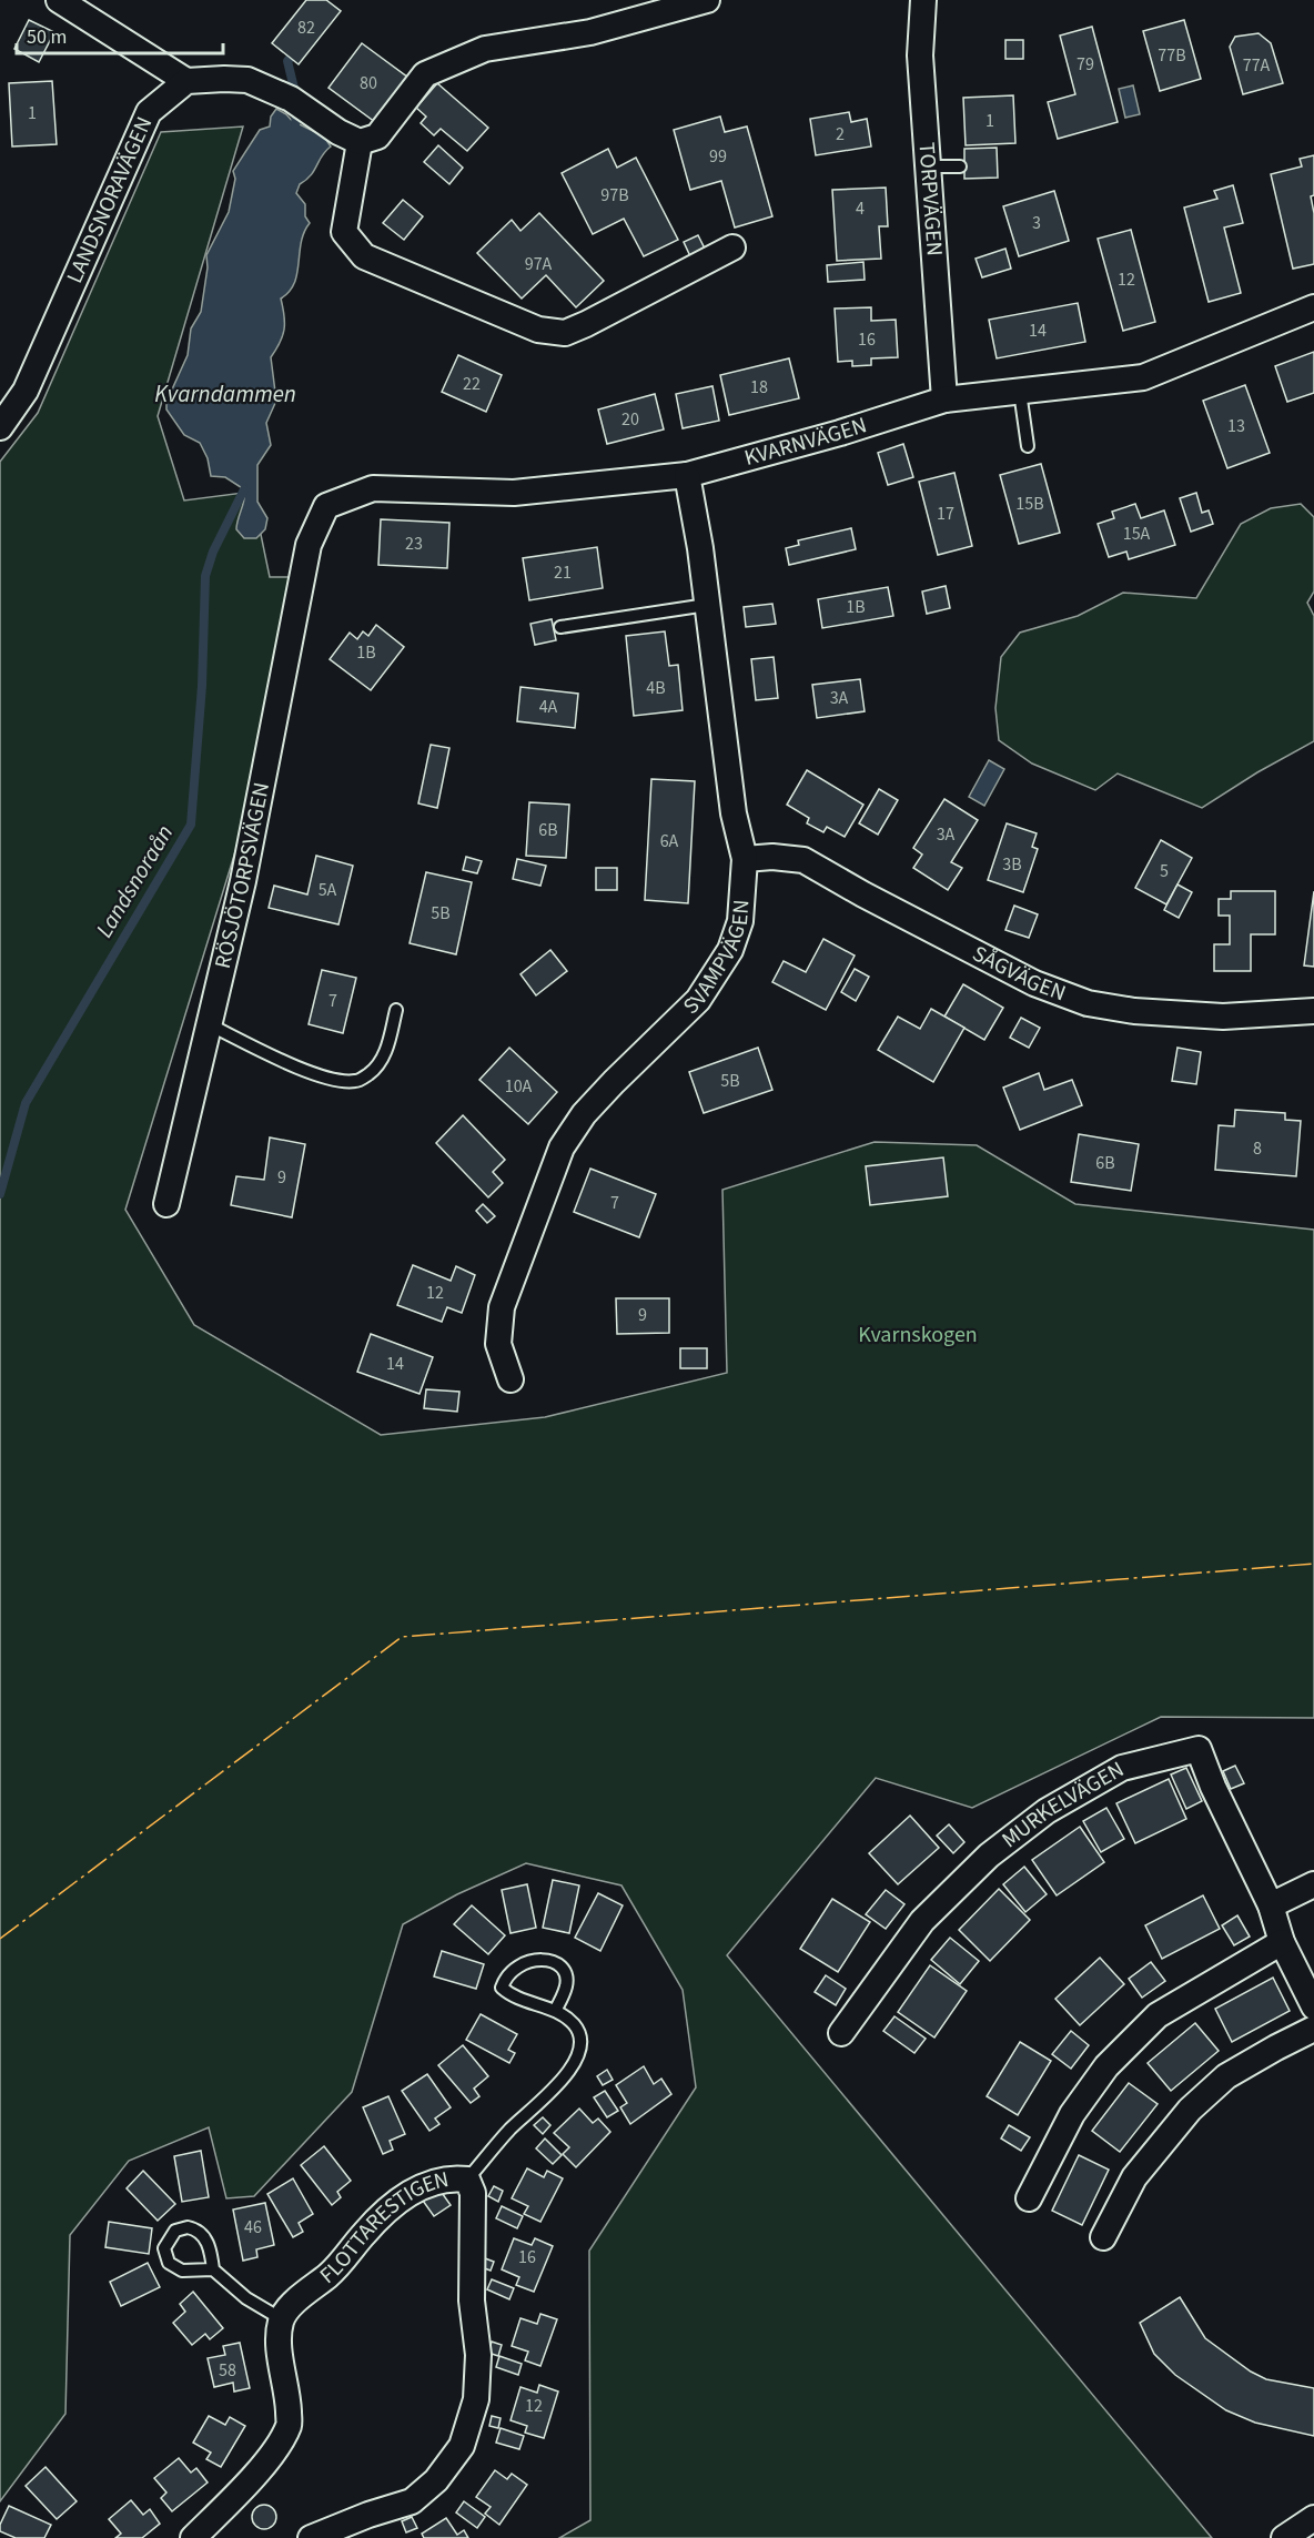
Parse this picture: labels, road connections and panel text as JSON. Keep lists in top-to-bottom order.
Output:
{
  "streets": {
    "street": [
      "TORPVÄGEN",
      "LANDSNORAVÄGEN",
      "KVARNVÄGEN",
      "RÖSJÖTORPSVÄGEN",
      "SVAMPVÄGEN",
      "SÅGVÄGEN",
      "MURKELVÄGEN",
      "FLOTTARESTIGEN"
    ]
  },
  "crossings": [
    ["TORPVÄGEN", "KVARNVÄGEN"],
    ["KVARNVÄGEN", "RÖSJÖTORPSVÄGEN"],
    ["KVARNVÄGEN", "SVAMPVÄGEN"],
    ["SVAMPVÄGEN", "SÅGVÄGEN"]
  ],
  "water": ["Kvarndammen", "Landsnoraån"],
  "parks": ["Kvarnskogen"],
  "house_numbers": [
    "82",
    "77B",
    "79",
    "77A",
    "80",
    "1",
    "1",
    "2",
    "99",
    "97B",
    "4",
    "3",
    "97A",
    "12",
    "14",
    "16",
    "22",
    "18",
    "20",
    "13",
    "15B",
    "17",
    "15A",
    "23",
    "21",
    "1B",
    "1B",
    "4B",
    "3A",
    "4A",
    "6B",
    "3A",
    "6A",
    "3B",
    "5",
    "5A",
    "5B",
    "7",
    "5B",
    "10A",
    "8",
    "6B",
    "9",
    "7",
    "12",
    "9",
    "14",
    "46",
    "16",
    "58",
    "12"
  ],
  "scale_bar": "50 m"
}
